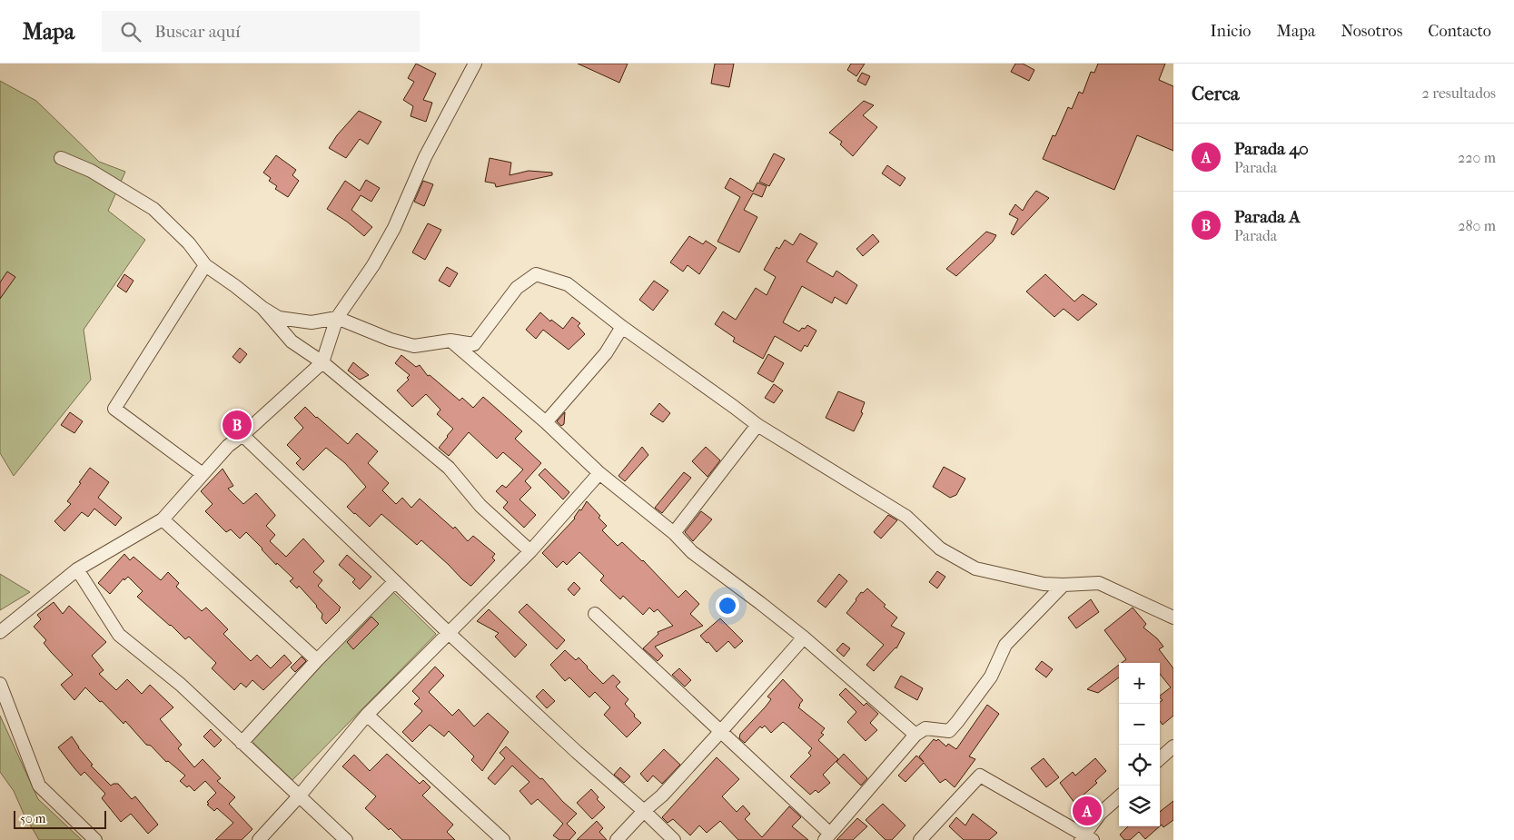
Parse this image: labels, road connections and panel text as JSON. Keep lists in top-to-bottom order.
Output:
{
  "scale_bar": "50 m",
  "page": {
    "header": "Mapa",
    "search": "Buscar aquí",
    "nav": [
      "Inicio",
      "Mapa",
      "Nosotros",
      "Contacto"
    ],
    "heading": ["Cerca", "2 resultados"],
    "list": [
      {
        "mark": "A",
        "name": "Parada 40",
        "note": "Parada",
        "value": "220 m"
      },
      {
        "mark": "B",
        "name": "Parada A",
        "note": "Parada",
        "value": "280 m"
      }
    ],
    "pins": ["B", "A"],
    "map_buttons": ["+", "−"],
    "scale": "50 m"
  }
}
